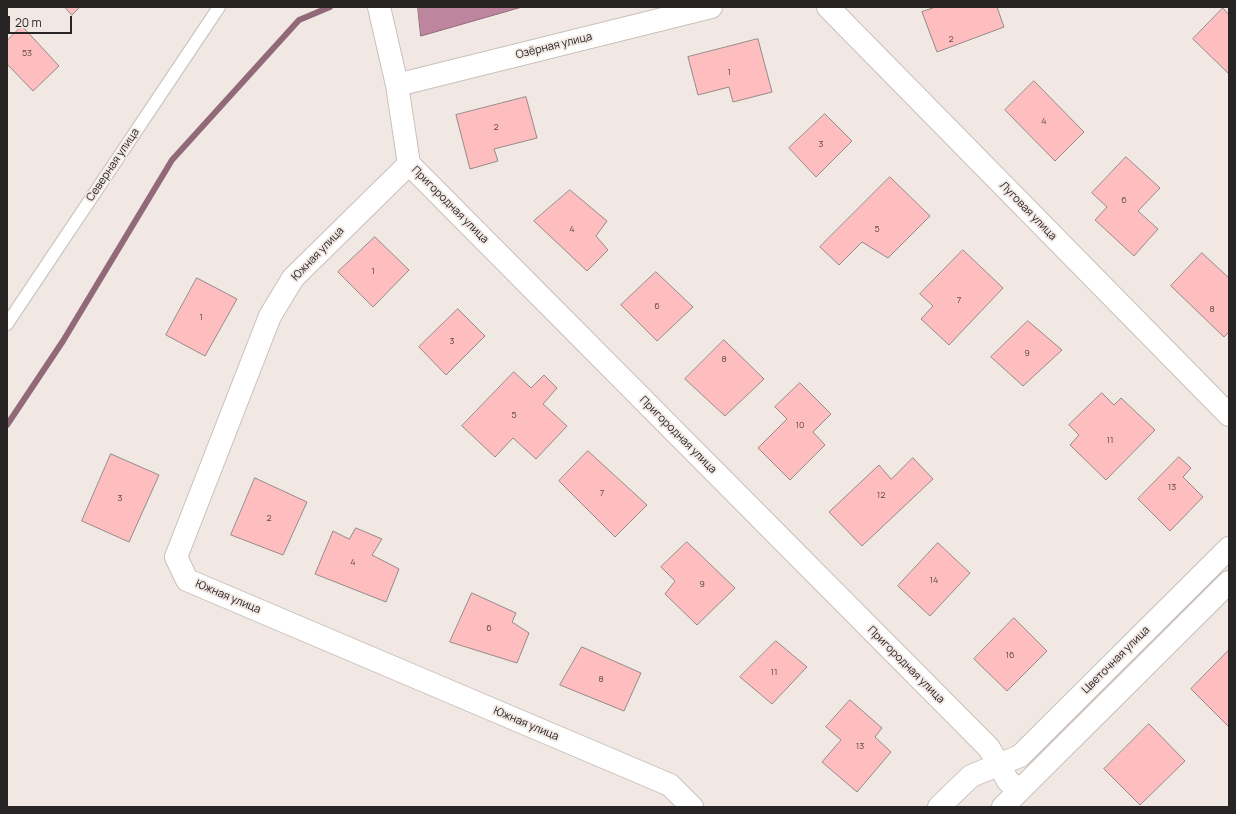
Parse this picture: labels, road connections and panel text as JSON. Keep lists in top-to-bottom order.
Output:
{
  "streets": {
    "street": [
      "Озёрная улица",
      "Пригородная улица",
      "Луговая улица",
      "Южная улица",
      "Цветочная улица"
    ],
    "lane": ["Северная улица"]
  },
  "crossings": [
    ["Озёрная улица", "Пригородная улица"],
    ["Пригородная улица", "Южная улица"],
    ["Пригородная улица", "Цветочная улица"]
  ],
  "house_numbers": [
    "2",
    "53",
    "1",
    "4",
    "2",
    "3",
    "6",
    "4",
    "5",
    "1",
    "7",
    "6",
    "8",
    "1",
    "3",
    "9",
    "8",
    "5",
    "10",
    "11",
    "13",
    "7",
    "12",
    "3",
    "2",
    "4",
    "14",
    "9",
    "6",
    "16",
    "11",
    "8",
    "13"
  ],
  "scale_bar": "20 m"
}
